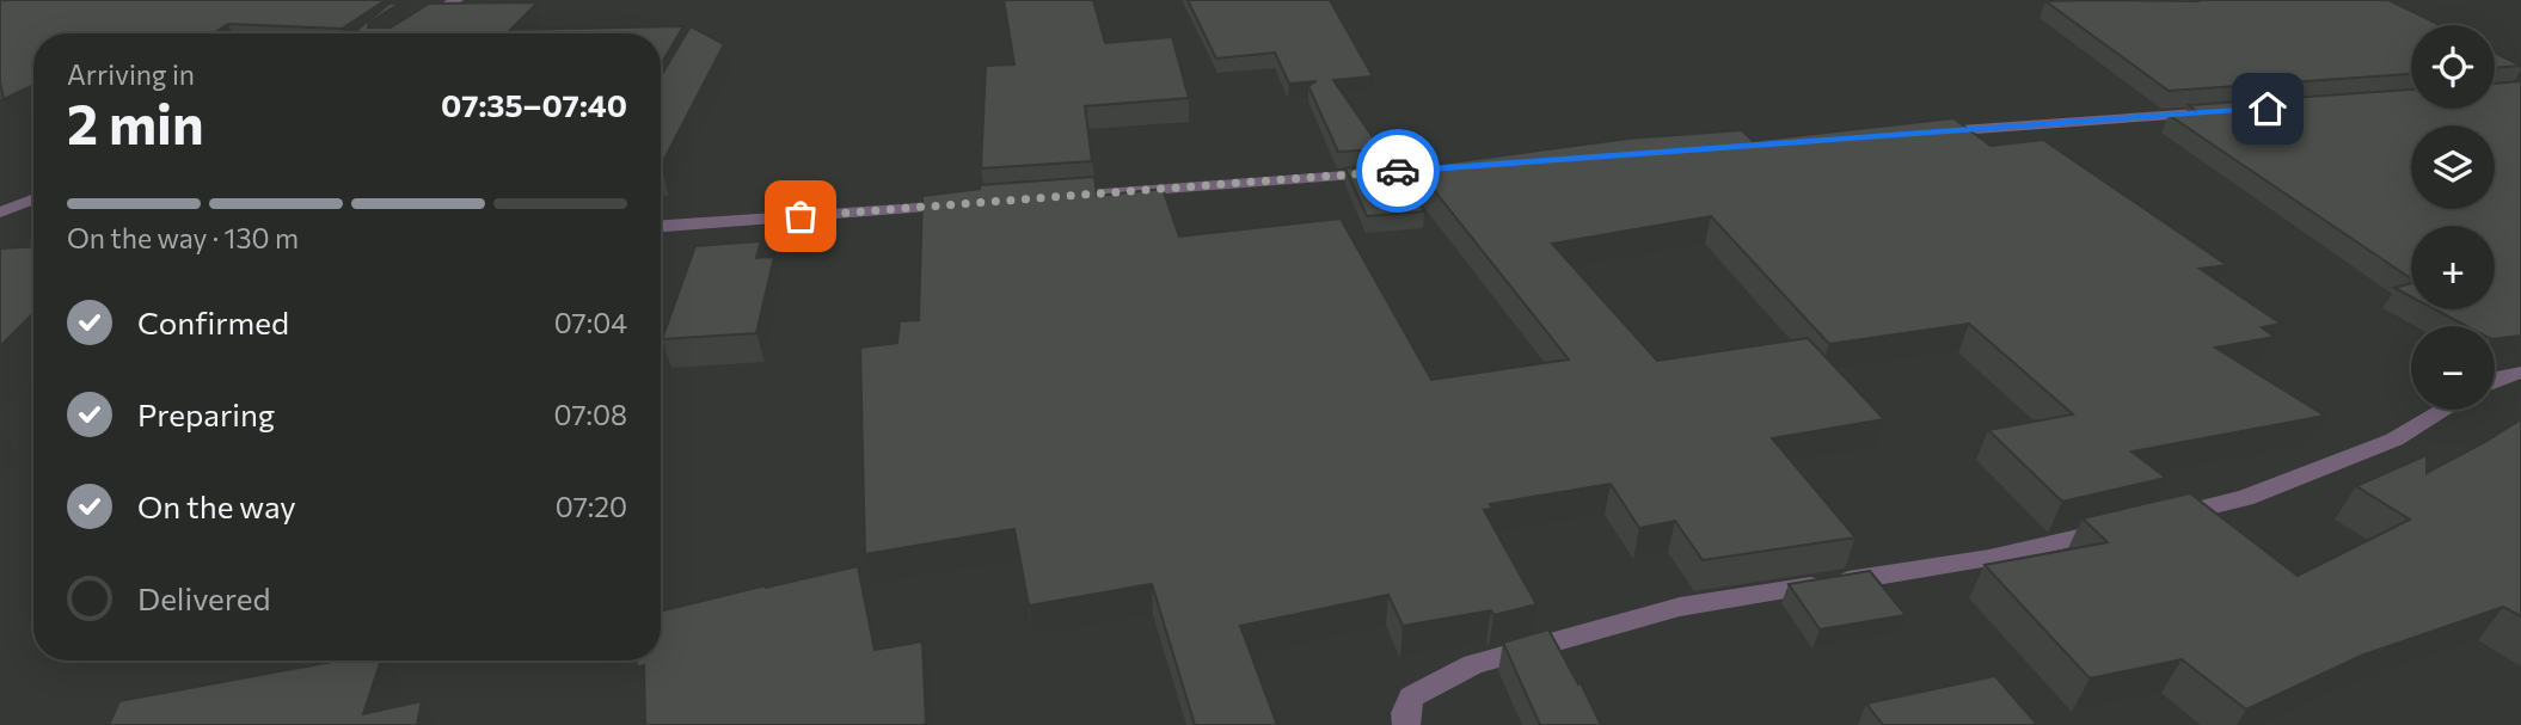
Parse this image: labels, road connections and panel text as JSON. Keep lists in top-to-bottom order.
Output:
{
  "page": {
    "map_buttons": ["+", "−"],
    "heading": ["2 min", "Arriving in", "07:35–07:40"],
    "bar": "On the way · 130 m",
    "list": [
      ["Confirmed", "07:04"],
      ["Preparing", "07:08"],
      ["On the way", "07:20"],
      "Delivered"
    ]
  }
}
